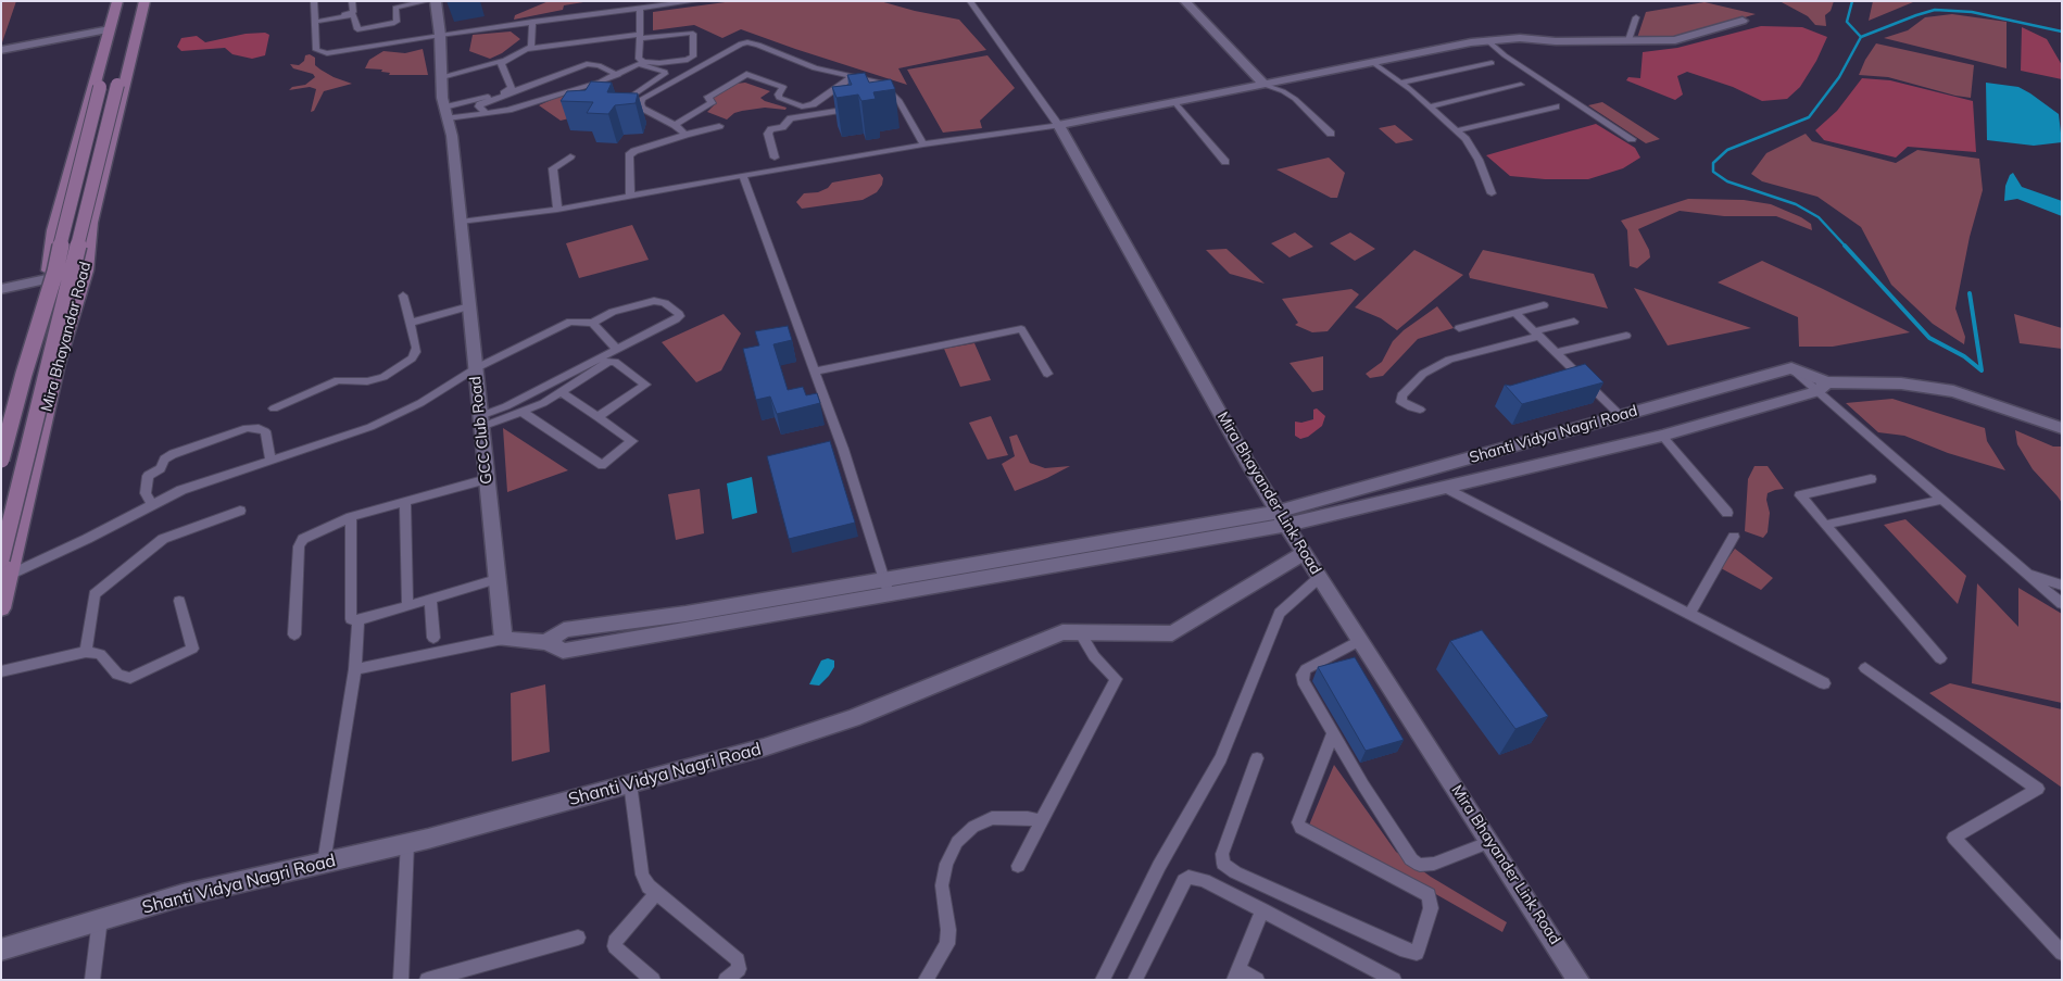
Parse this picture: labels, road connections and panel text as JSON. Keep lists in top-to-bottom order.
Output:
{
  "streets": {
    "main road": ["Mira Bhayandar Road"],
    "street": ["GCC Club Road", "Shanti Vidya Nagri Road", "Mira Bhayander Link Road"]
  },
  "crossings": [
    ["Shanti Vidya Nagri Road", "Mira Bhayander Link Road"]
  ]
}
